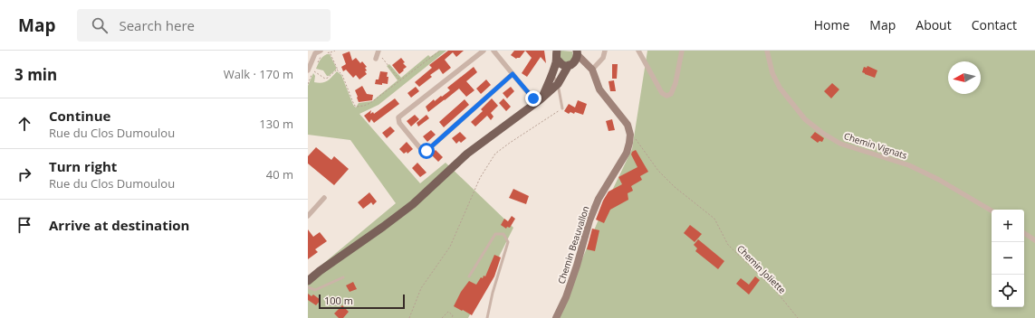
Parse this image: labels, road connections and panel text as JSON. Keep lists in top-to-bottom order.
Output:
{
  "streets": {
    "street": ["Chemin Vignats", "Chemin Beauvallon"],
    "path": ["Chemin Joliette"]
  },
  "crossings": [
    ["Chemin Beauvallon", "Chemin Joliette"]
  ],
  "scale_bar": "100 m",
  "north": "left",
  "page": {
    "header": "Map",
    "search": "Search here",
    "nav": [
      "Home",
      "Map",
      "About",
      "Contact"
    ],
    "heading": ["3 min", "Walk · 170 m"],
    "list": [
      ["Continue", "Rue du Clos Dumoulou", "130 m"],
      ["Turn right", "Rue du Clos Dumoulou", "40 m"],
      "Arrive at destination"
    ],
    "map_buttons": ["+", "−"],
    "scale": "100 m"
  }
}
